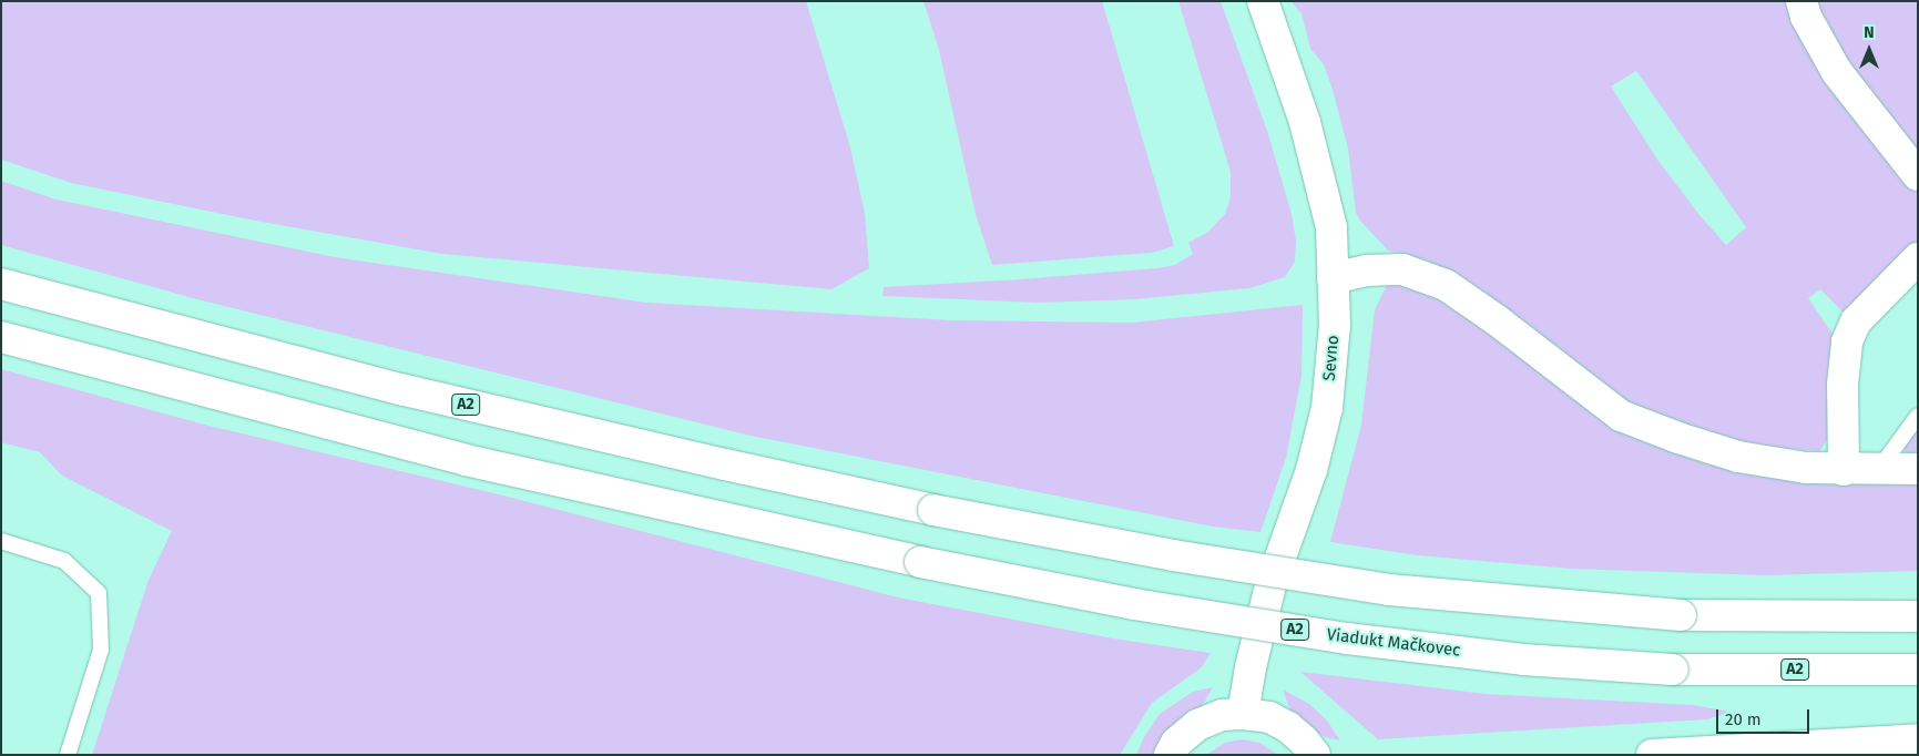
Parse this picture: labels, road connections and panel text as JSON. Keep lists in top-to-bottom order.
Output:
{
  "streets": {
    "main road": ["Sevno", "A2", "Viadukt Mačkovec"]
  },
  "scale_bar": "20 m",
  "north": "top"
}
